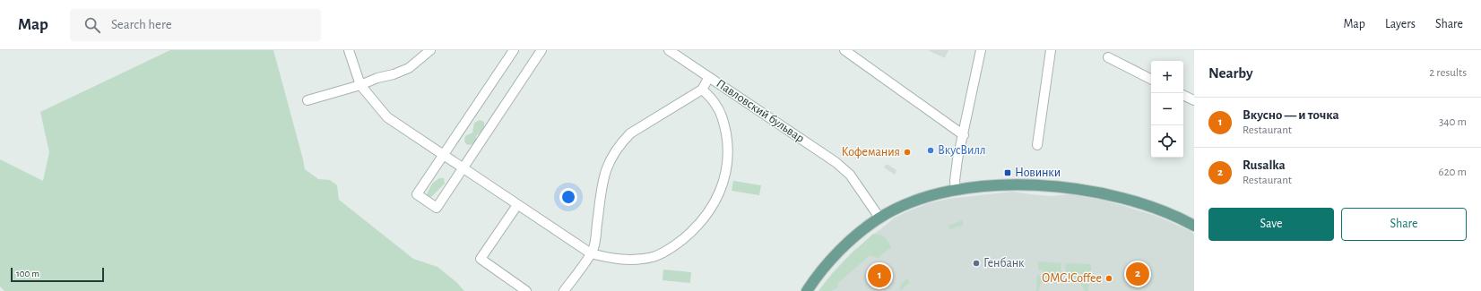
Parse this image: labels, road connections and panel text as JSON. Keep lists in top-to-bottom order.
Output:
{
  "streets": {
    "street": ["Павловский бульвар"]
  },
  "places": {
    "other": [
      "ВкусВилл",
      "Кофемания",
      "Генбанк",
      "OMG!Coffee"
    ],
    "transit": ["Новинки"]
  },
  "scale_bar": "100 m",
  "page": {
    "header": "Map",
    "search": "Search here",
    "nav": ["Map", "Layers", "Share"],
    "heading": ["Nearby", "2 results"],
    "map_buttons": ["+", "−"],
    "list": [
      {
        "mark": "1",
        "name": "Вкусно — и точка",
        "note": "Restaurant",
        "value": "340 m"
      },
      {
        "mark": "2",
        "name": "Rusalka",
        "note": "Restaurant",
        "value": "620 m"
      }
    ],
    "buttons": ["Save", "Share"],
    "pins": ["2", "1"],
    "scale": "100 m"
  }
}
